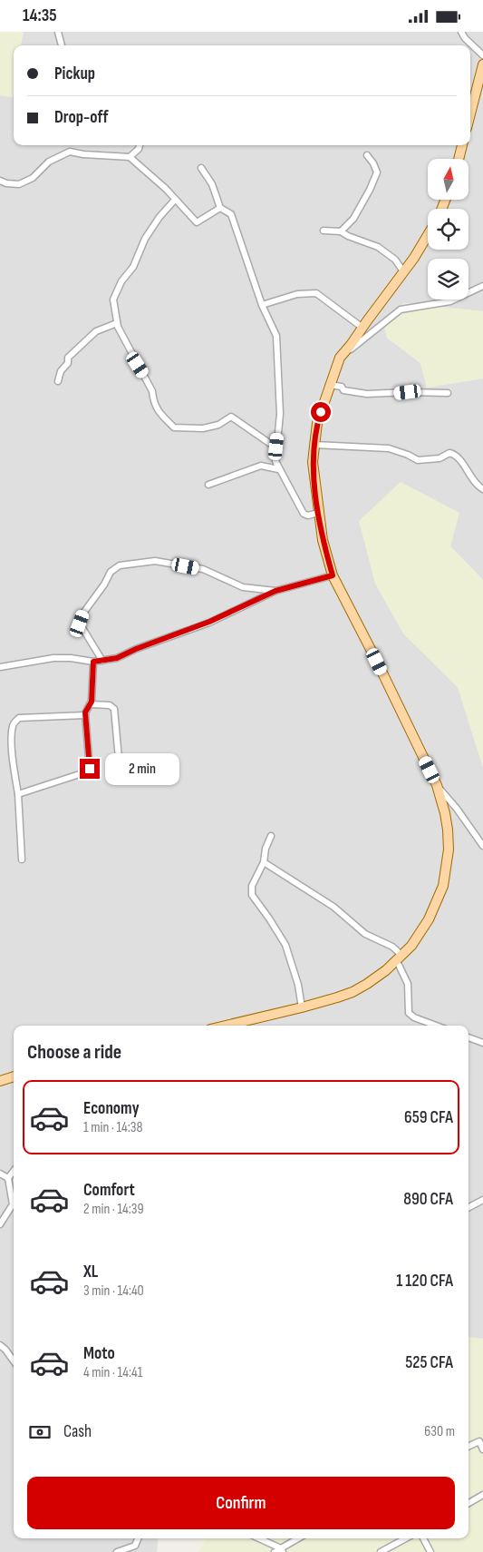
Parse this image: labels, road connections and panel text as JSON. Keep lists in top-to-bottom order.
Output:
{
  "north": "top",
  "page": {
    "status": "14:35",
    "banner": ["Pickup", "Drop-off"],
    "bubble": "2 min",
    "heading": "Choose a ride",
    "list": [
      {
        "name": "Economy",
        "note": "1 min · 14:38",
        "value": "659 CFA"
      },
      {
        "name": "Comfort",
        "note": "2 min · 14:39",
        "value": "890 CFA"
      },
      {
        "name": "XL",
        "note": "3 min · 14:40",
        "value": "1 120 CFA"
      },
      {
        "name": "Moto",
        "note": "4 min · 14:41",
        "value": "525 CFA"
      }
    ],
    "pay": ["Cash", "630 m"],
    "buttons": "Confirm"
  }
}
